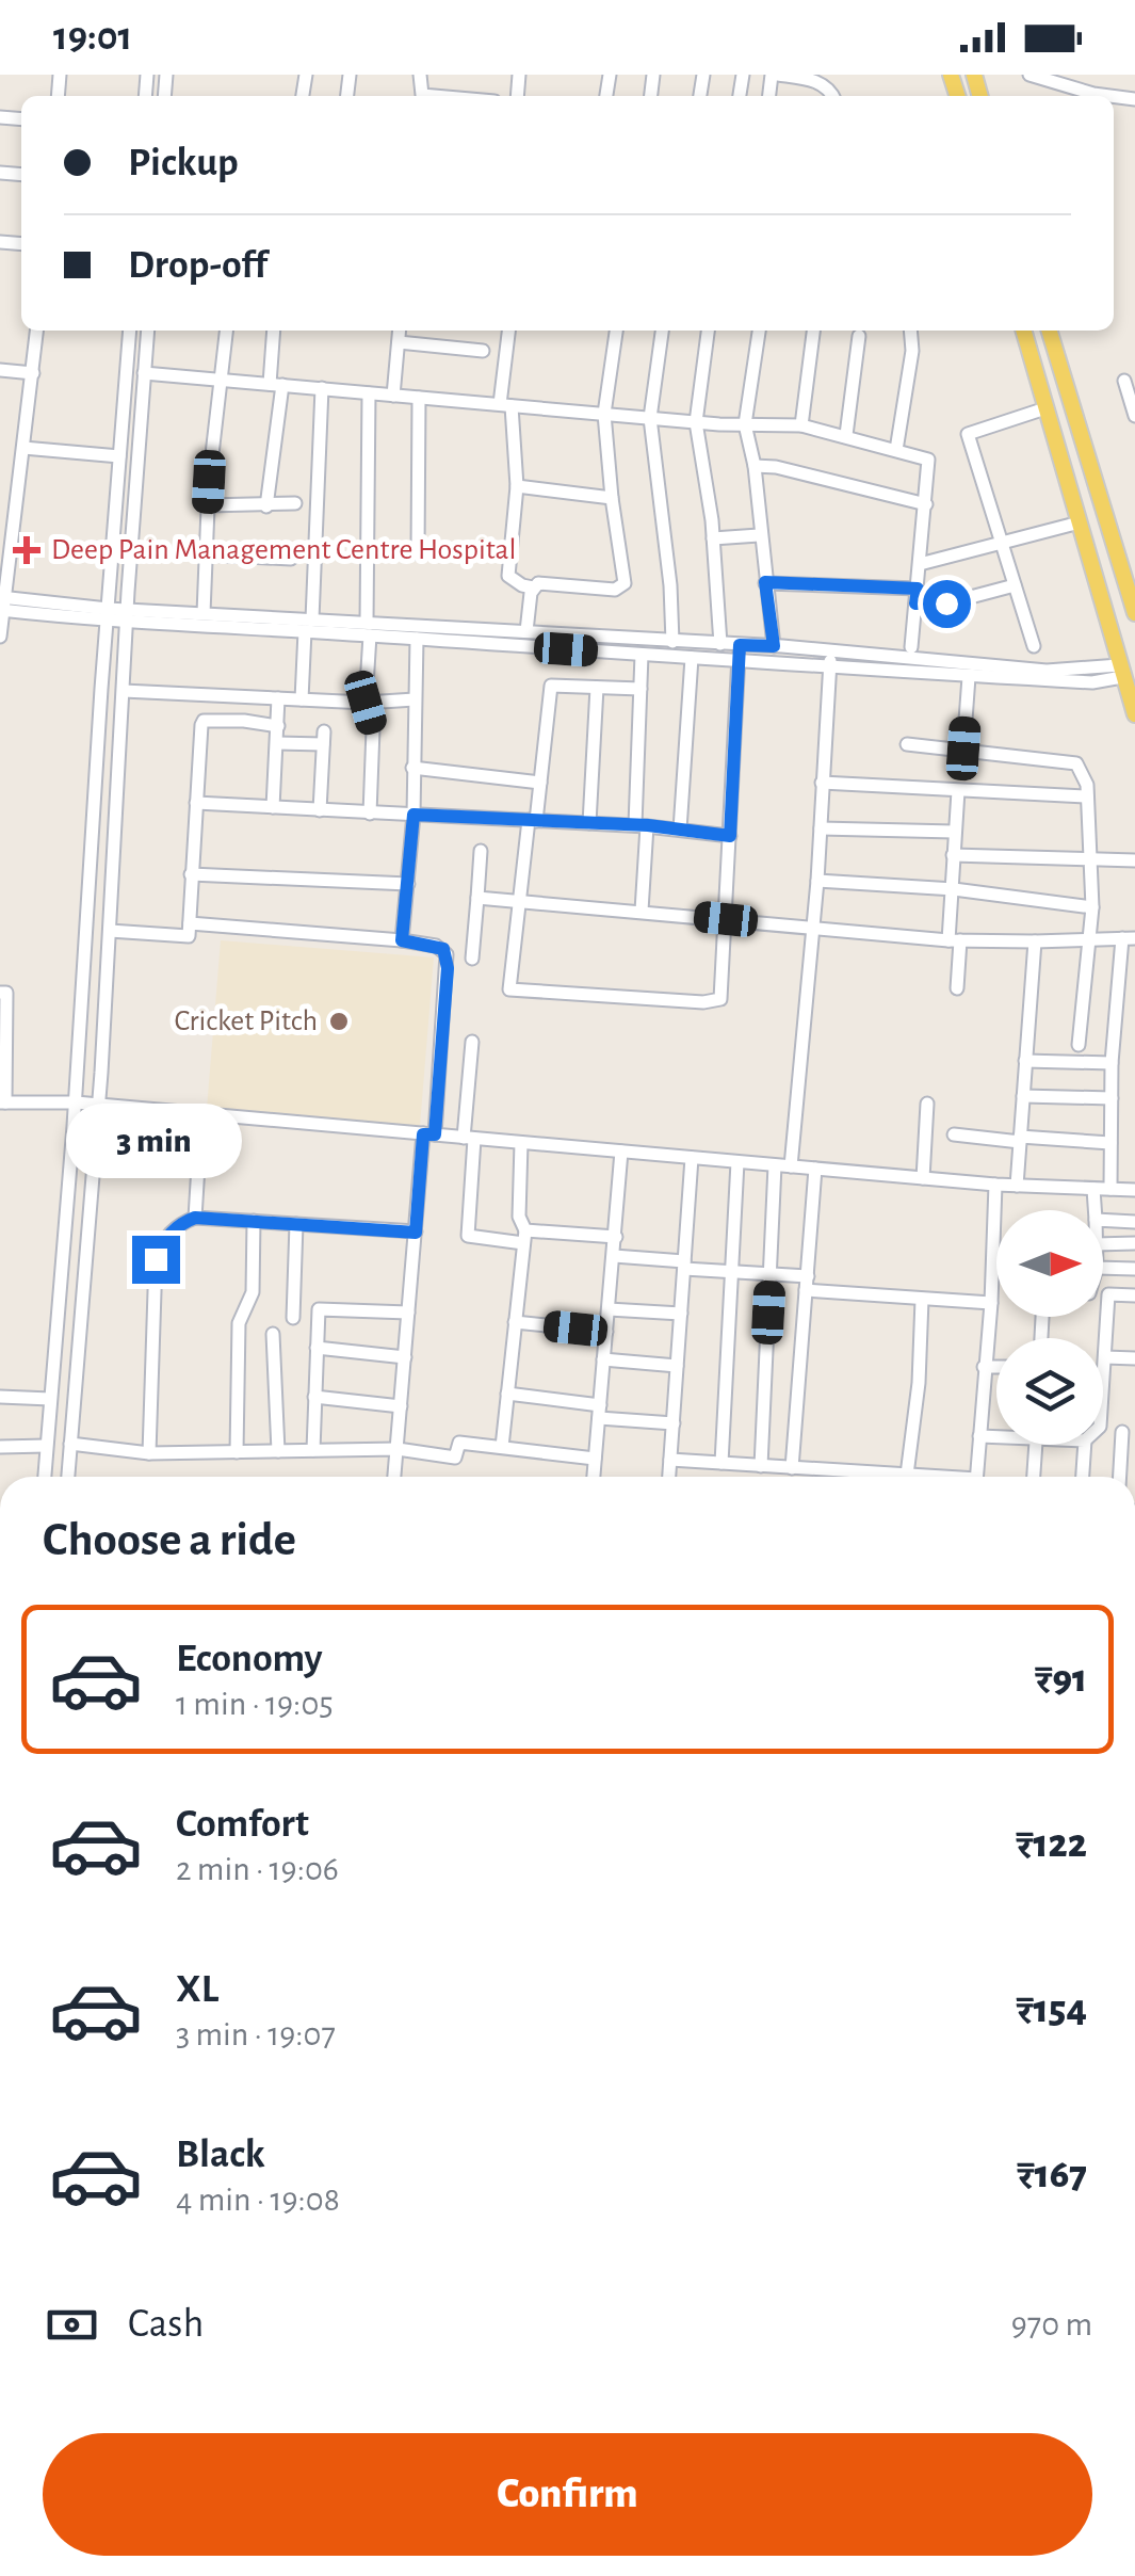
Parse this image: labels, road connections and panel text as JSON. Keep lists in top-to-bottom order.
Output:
{
  "places": {
    "health": ["Deep Pain Management Centre Hospital"],
    "other": ["Cricket Pitch"]
  },
  "north": "right",
  "page": {
    "status": "19:01",
    "banner": ["Pickup", "Drop-off"],
    "bubble": "3 min",
    "heading": "Choose a ride",
    "list": [
      {
        "name": "Economy",
        "note": "1 min · 19:05",
        "value": "₹91"
      },
      {
        "name": "Comfort",
        "note": "2 min · 19:06",
        "value": "₹122"
      },
      {
        "name": "XL",
        "note": "3 min · 19:07",
        "value": "₹154"
      },
      {
        "name": "Black",
        "note": "4 min · 19:08",
        "value": "₹167"
      }
    ],
    "pay": ["Cash", "970 m"],
    "buttons": "Confirm"
  }
}
